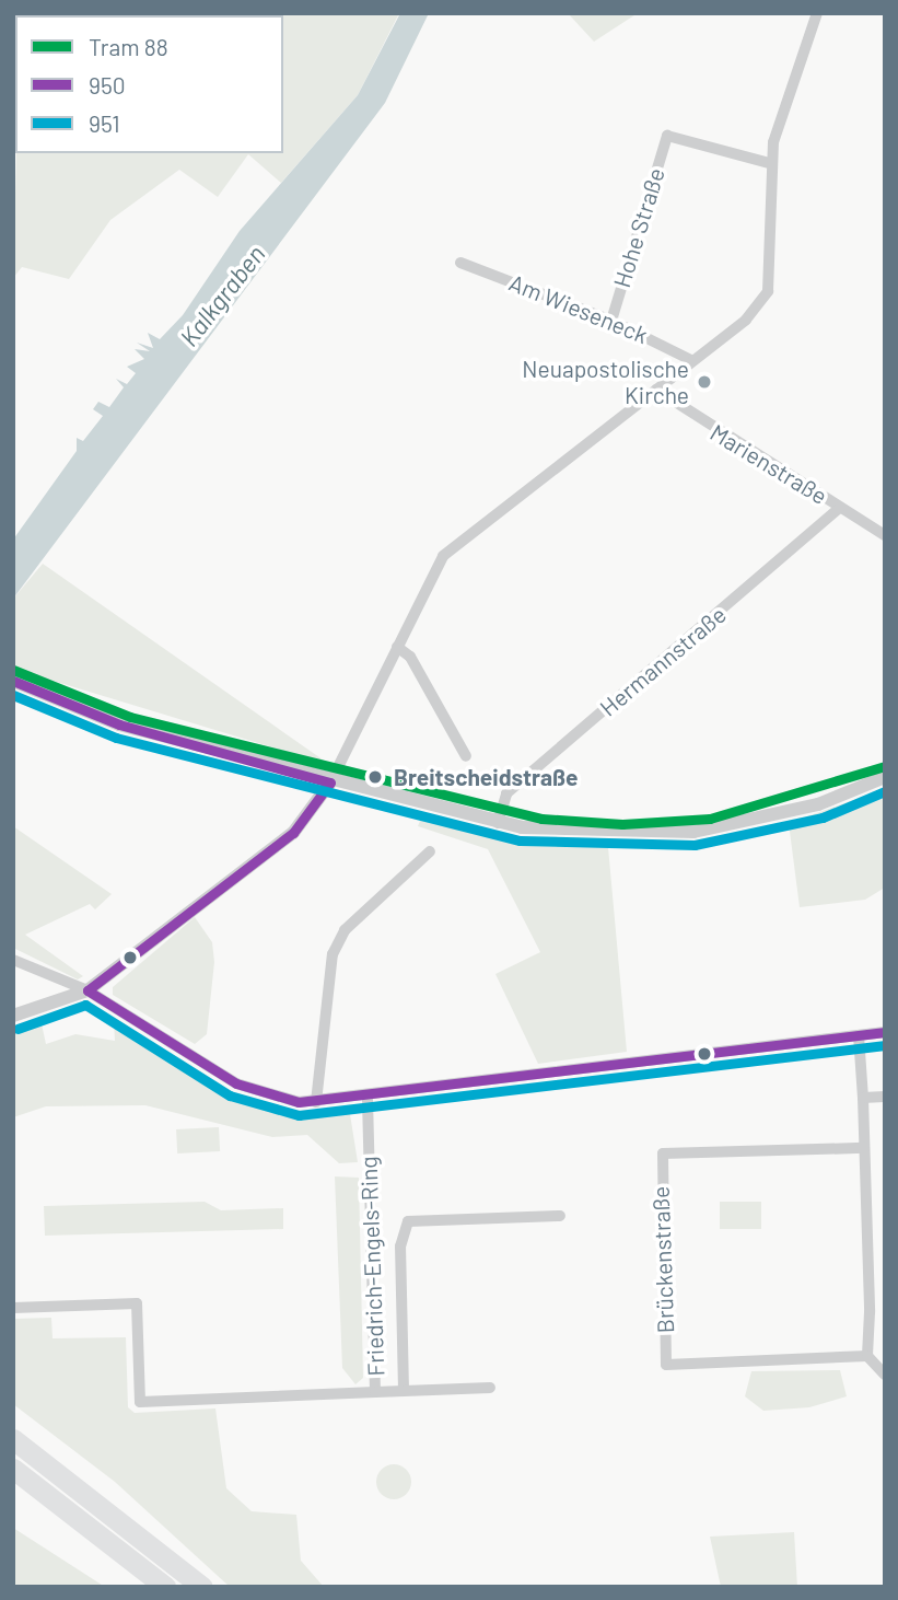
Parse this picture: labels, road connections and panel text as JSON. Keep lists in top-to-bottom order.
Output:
{
  "streets": {
    "street": [
      "Hohe Straße",
      "Am Wieseneck",
      "Marienstraße",
      "Hermannstraße",
      "Brückenstraße",
      "Friedrich-Engels-Ring"
    ]
  },
  "crossings": [
    ["Hohe Straße", "Am Wieseneck"],
    ["Marienstraße", "Hermannstraße"]
  ],
  "water": ["Kalkgraben"],
  "places": ["Neuapostolische Kirche", "Breitscheidstraße"],
  "lines": ["tram line 88", "transit line 950", "transit line 951"],
  "legend": ["Tram 88", "950", "951"]
}
